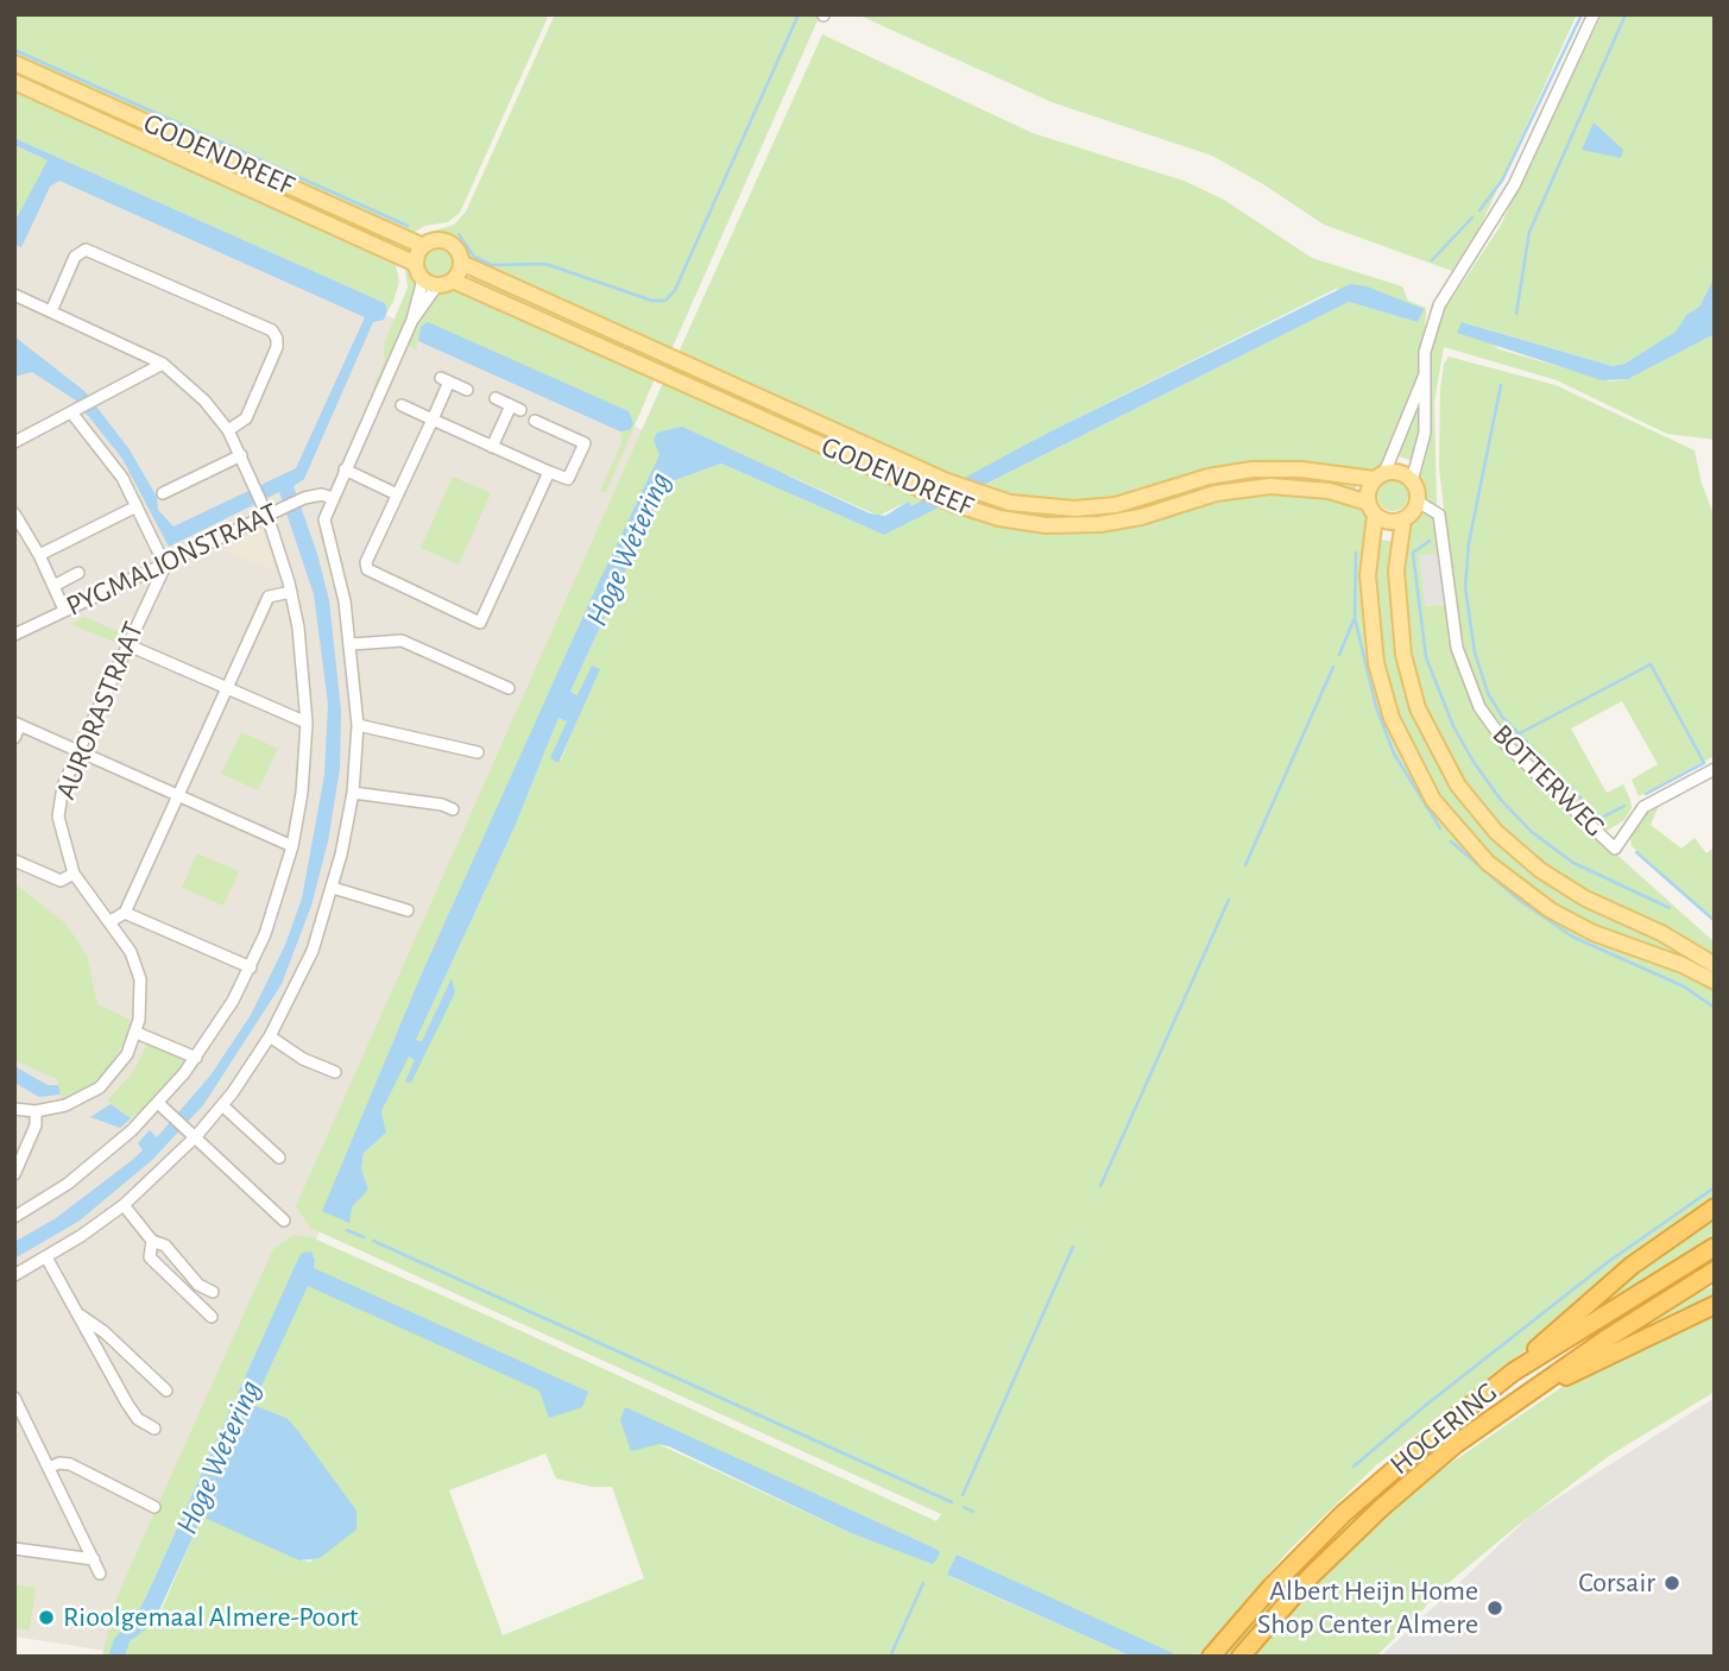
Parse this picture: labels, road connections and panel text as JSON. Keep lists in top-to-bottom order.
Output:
{
  "streets": {
    "highway": ["HOGERING"],
    "main road": ["GODENDREEF"],
    "street": ["PYGMALIONSTRAAT", "AURORASTRAAT", "BOTTERWEG"]
  },
  "crossings": [
    ["GODENDREEF", "BOTTERWEG"],
    ["PYGMALIONSTRAAT", "AURORASTRAAT"]
  ],
  "water": ["Hoge Wetering"],
  "places": ["Corsair", "Albert Heijn Home Shop Center Almere", "Rioolgemaal Almere-Poort"]
}
